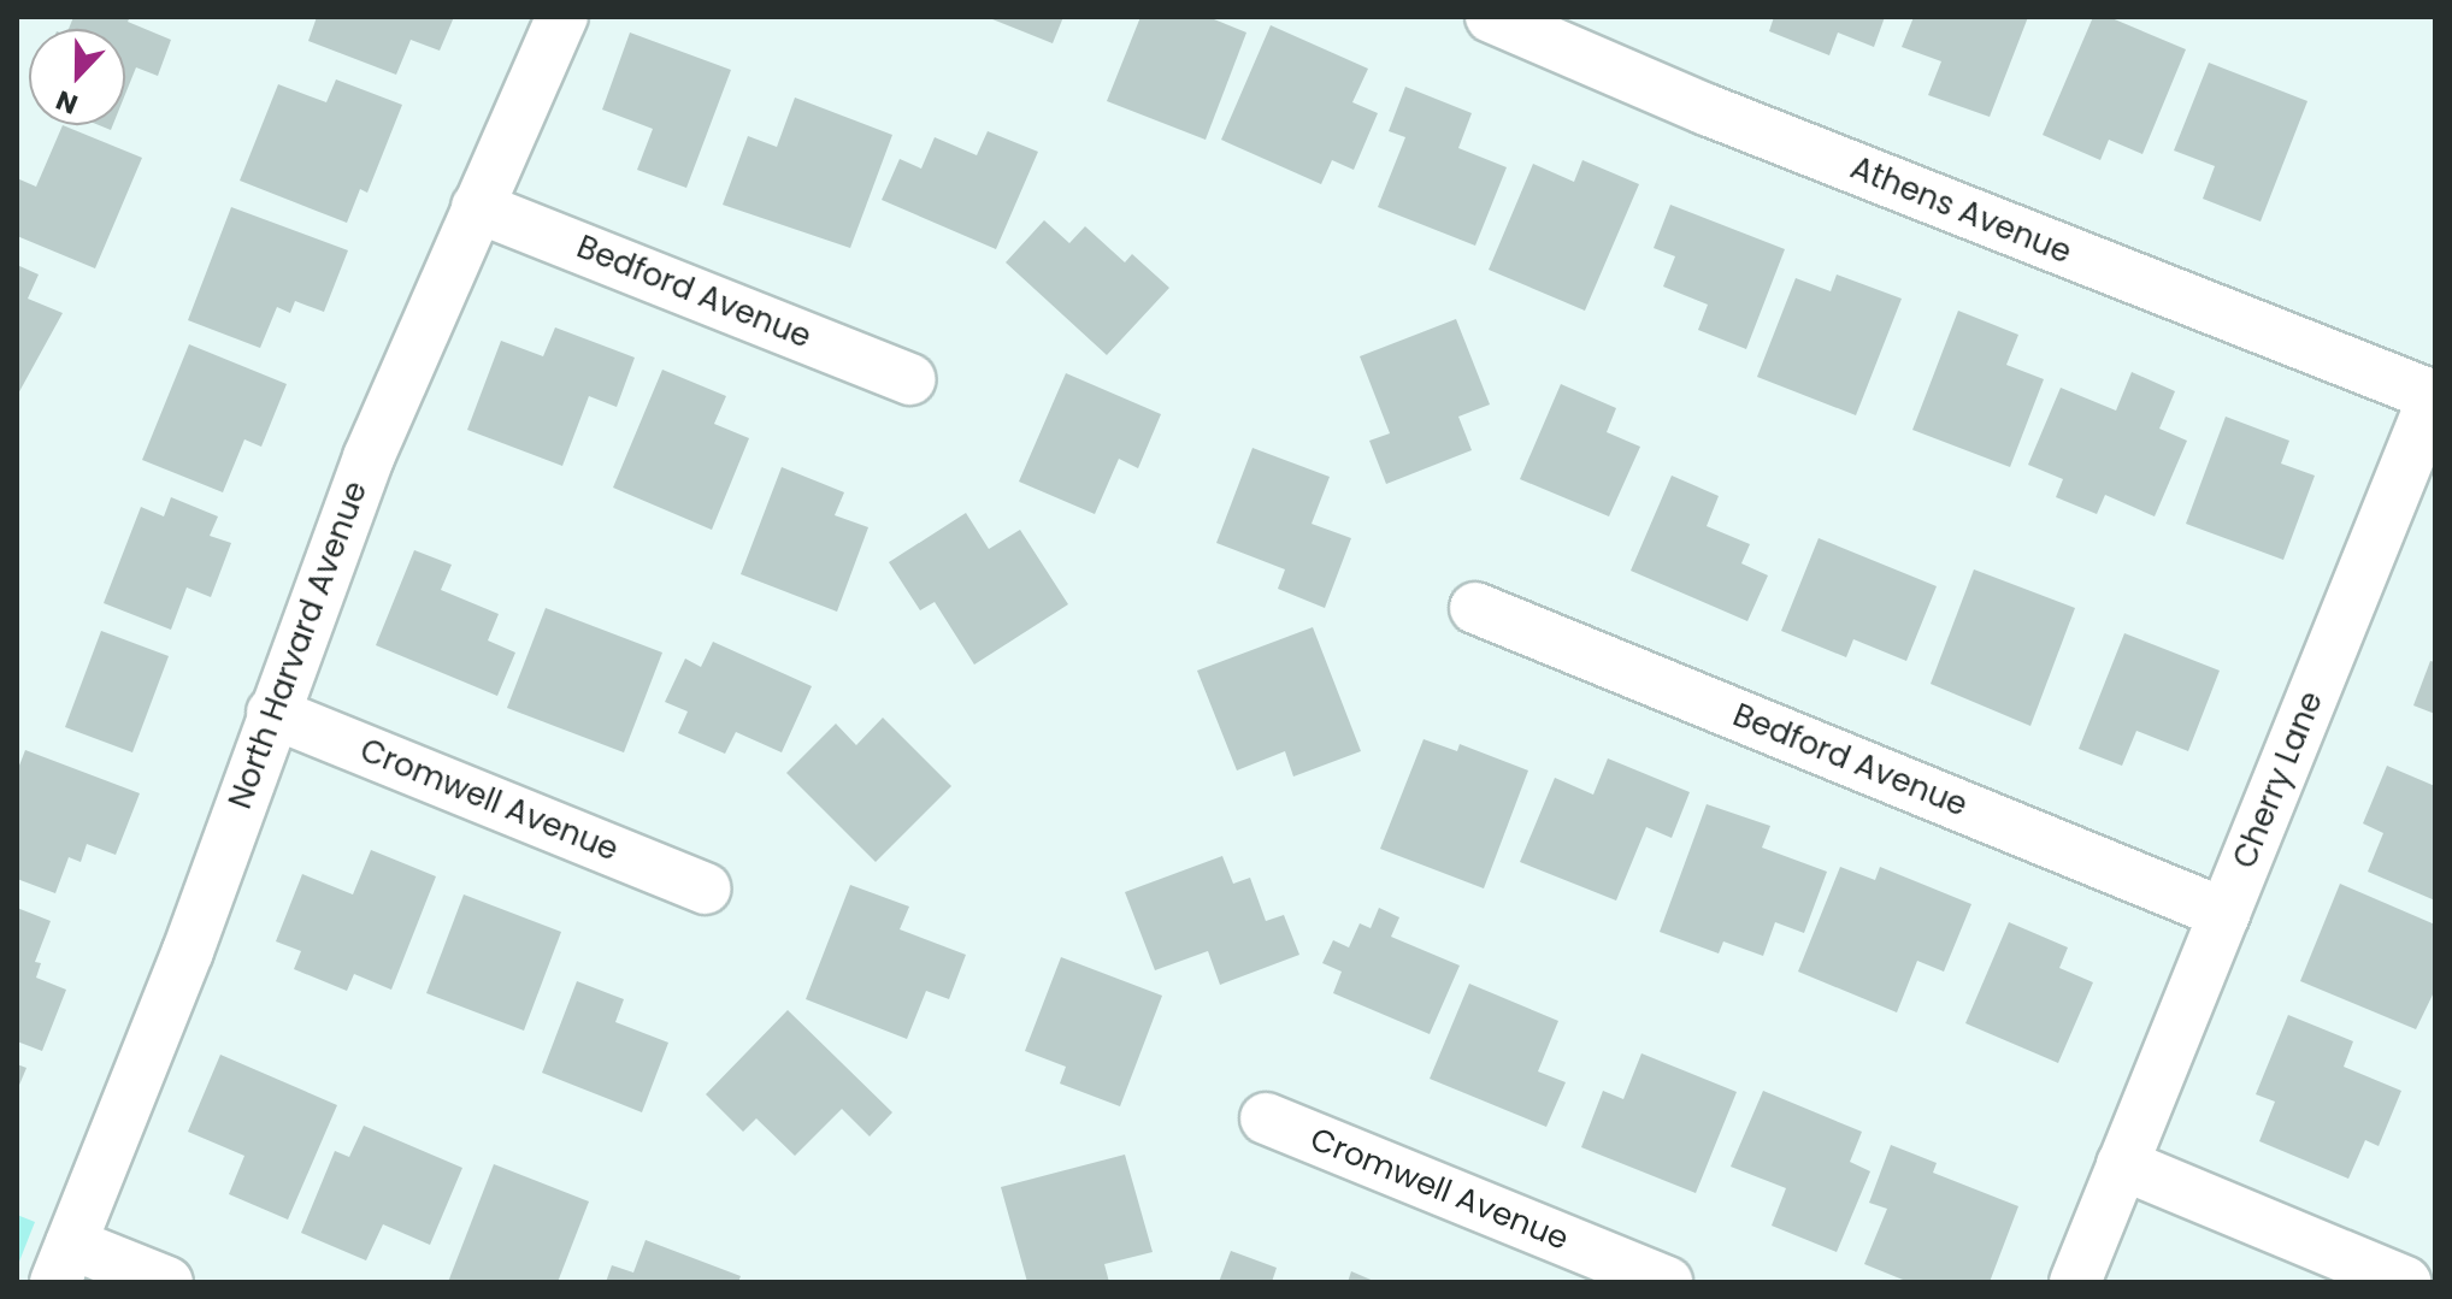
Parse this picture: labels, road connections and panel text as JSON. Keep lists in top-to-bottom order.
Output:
{
  "streets": {
    "street": [
      "Athens Avenue",
      "Bedford Avenue",
      "North Harvard Avenue",
      "Cherry Lane",
      "Cromwell Avenue"
    ]
  },
  "crossings": [
    ["Athens Avenue", "Cherry Lane"],
    ["Bedford Avenue", "North Harvard Avenue"],
    ["Bedford Avenue", "Cherry Lane"],
    ["North Harvard Avenue", "Cromwell Avenue"]
  ],
  "north": "bottom"
}
